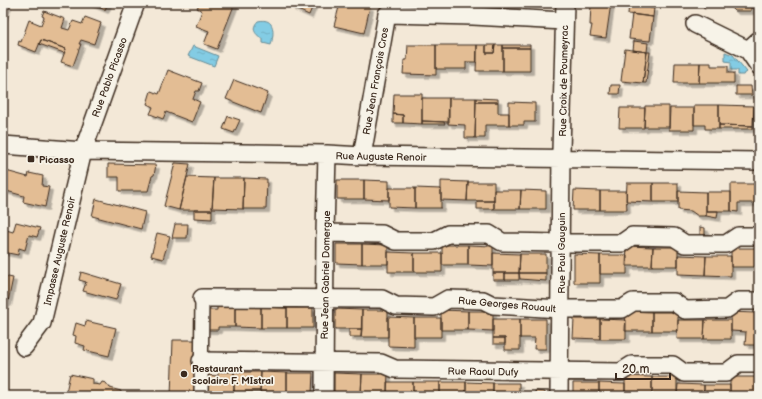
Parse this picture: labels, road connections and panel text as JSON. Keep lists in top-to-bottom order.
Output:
{
  "streets": {
    "street": [
      "Rue Pablo Picasso",
      "Rue Jean François Cros",
      "Rue Croix de Poumeyrac",
      "Rue Auguste Renoir",
      "Impasse Auguste Renoir",
      "Rue Paul Gauguin",
      "Rue Jean Gabriel Domergue",
      "Rue Georges Rouault",
      "Rue Raoul Dufy"
    ]
  },
  "crossings": [
    ["Rue Pablo Picasso", "Rue Auguste Renoir"],
    ["Rue Pablo Picasso", "Impasse Auguste Renoir"],
    ["Rue Jean François Cros", "Rue Croix de Poumeyrac"],
    ["Rue Jean François Cros", "Rue Auguste Renoir"],
    ["Rue Croix de Poumeyrac", "Rue Auguste Renoir"],
    ["Rue Croix de Poumeyrac", "Rue Paul Gauguin"],
    ["Rue Auguste Renoir", "Impasse Auguste Renoir"],
    ["Rue Auguste Renoir", "Rue Paul Gauguin"],
    ["Rue Auguste Renoir", "Rue Jean Gabriel Domergue"],
    ["Rue Paul Gauguin", "Rue Georges Rouault"],
    ["Rue Paul Gauguin", "Rue Raoul Dufy"],
    ["Rue Jean Gabriel Domergue", "Rue Georges Rouault"],
    ["Rue Jean Gabriel Domergue", "Rue Raoul Dufy"]
  ],
  "places": {
    "transit": ["Picasso"],
    "other": ["Restaurant scolaire F. MIstral"]
  },
  "scale_bar": "20 m"
}
